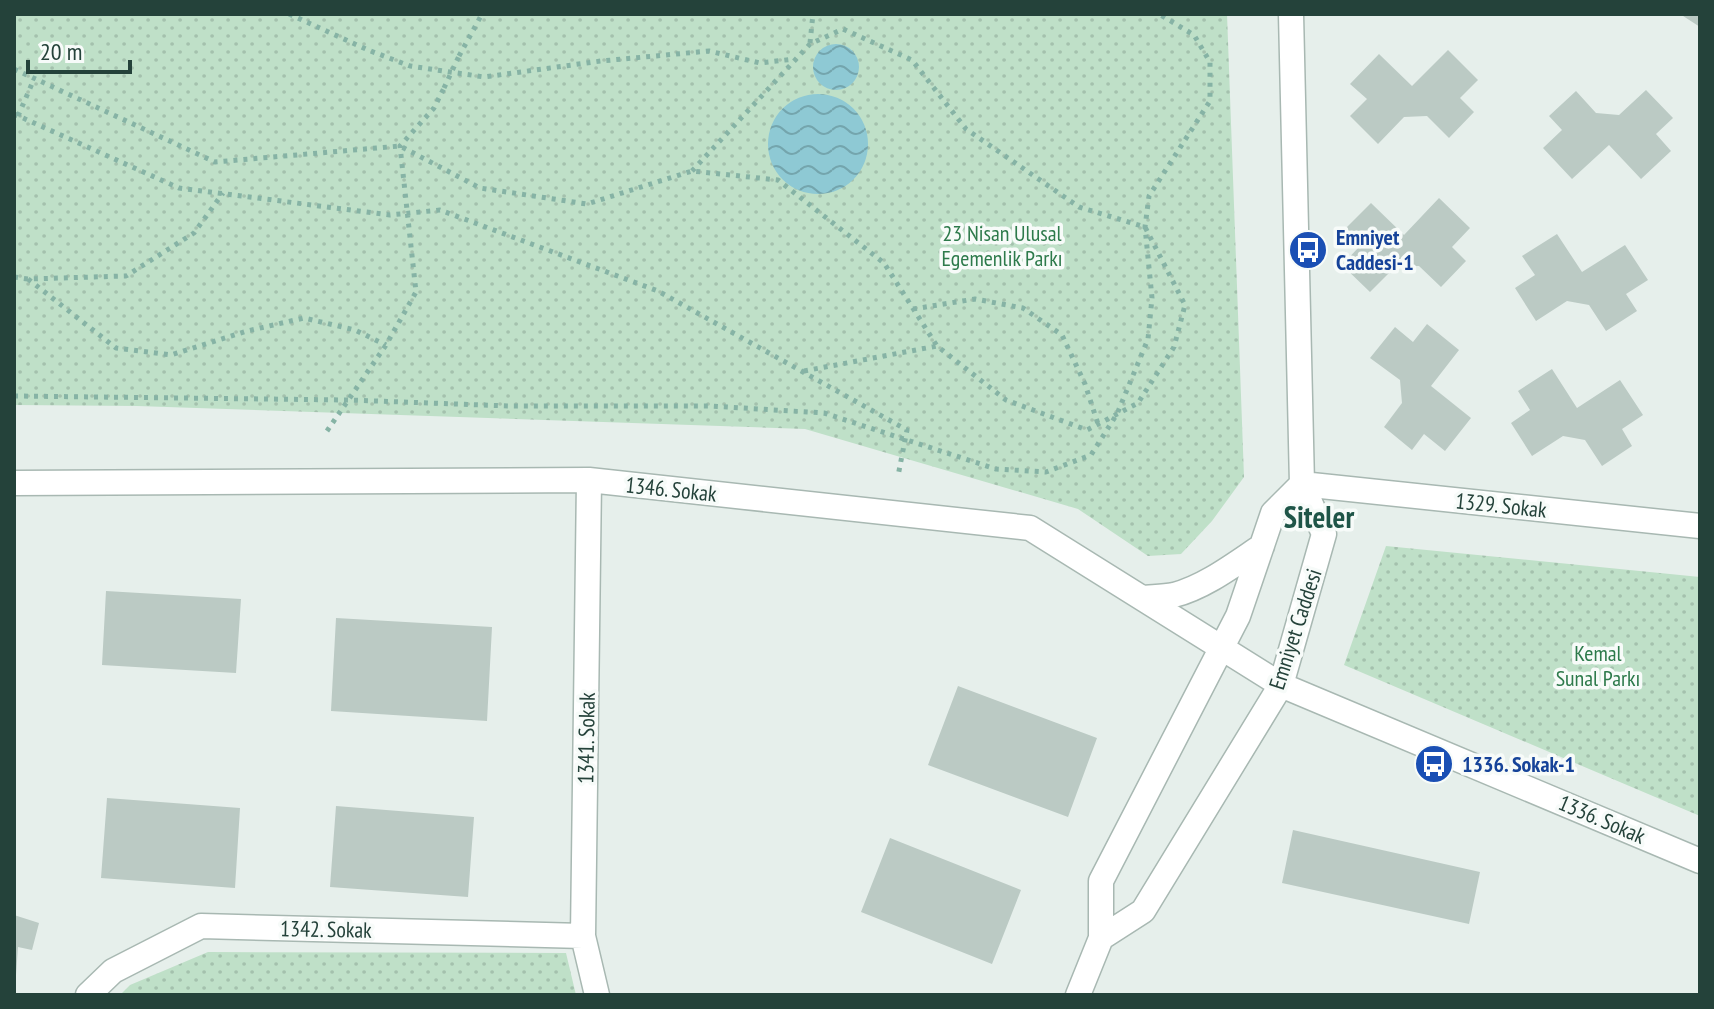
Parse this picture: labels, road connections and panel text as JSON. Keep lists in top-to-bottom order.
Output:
{
  "streets": {
    "street": [
      "1346. Sokak",
      "1329. Sokak",
      "Emniyet Caddesi",
      "1341. Sokak",
      "1336. Sokak",
      "1342. Sokak"
    ]
  },
  "crossings": [
    ["1346. Sokak", "Emniyet Caddesi"],
    ["1346. Sokak", "1341. Sokak"],
    ["1346. Sokak", "1336. Sokak"],
    ["1329. Sokak", "Emniyet Caddesi"],
    ["Emniyet Caddesi", "1336. Sokak"],
    ["1341. Sokak", "1342. Sokak"]
  ],
  "districts": ["Siteler"],
  "parks": ["23 Nisan Ulusal Egemenlik Parkı", "Kemal Sunal Parkı"],
  "places": {
    "bus stop": ["Emniyet Caddesi-1", "1336. Sokak-1"]
  },
  "scale_bar": "20 m"
}
